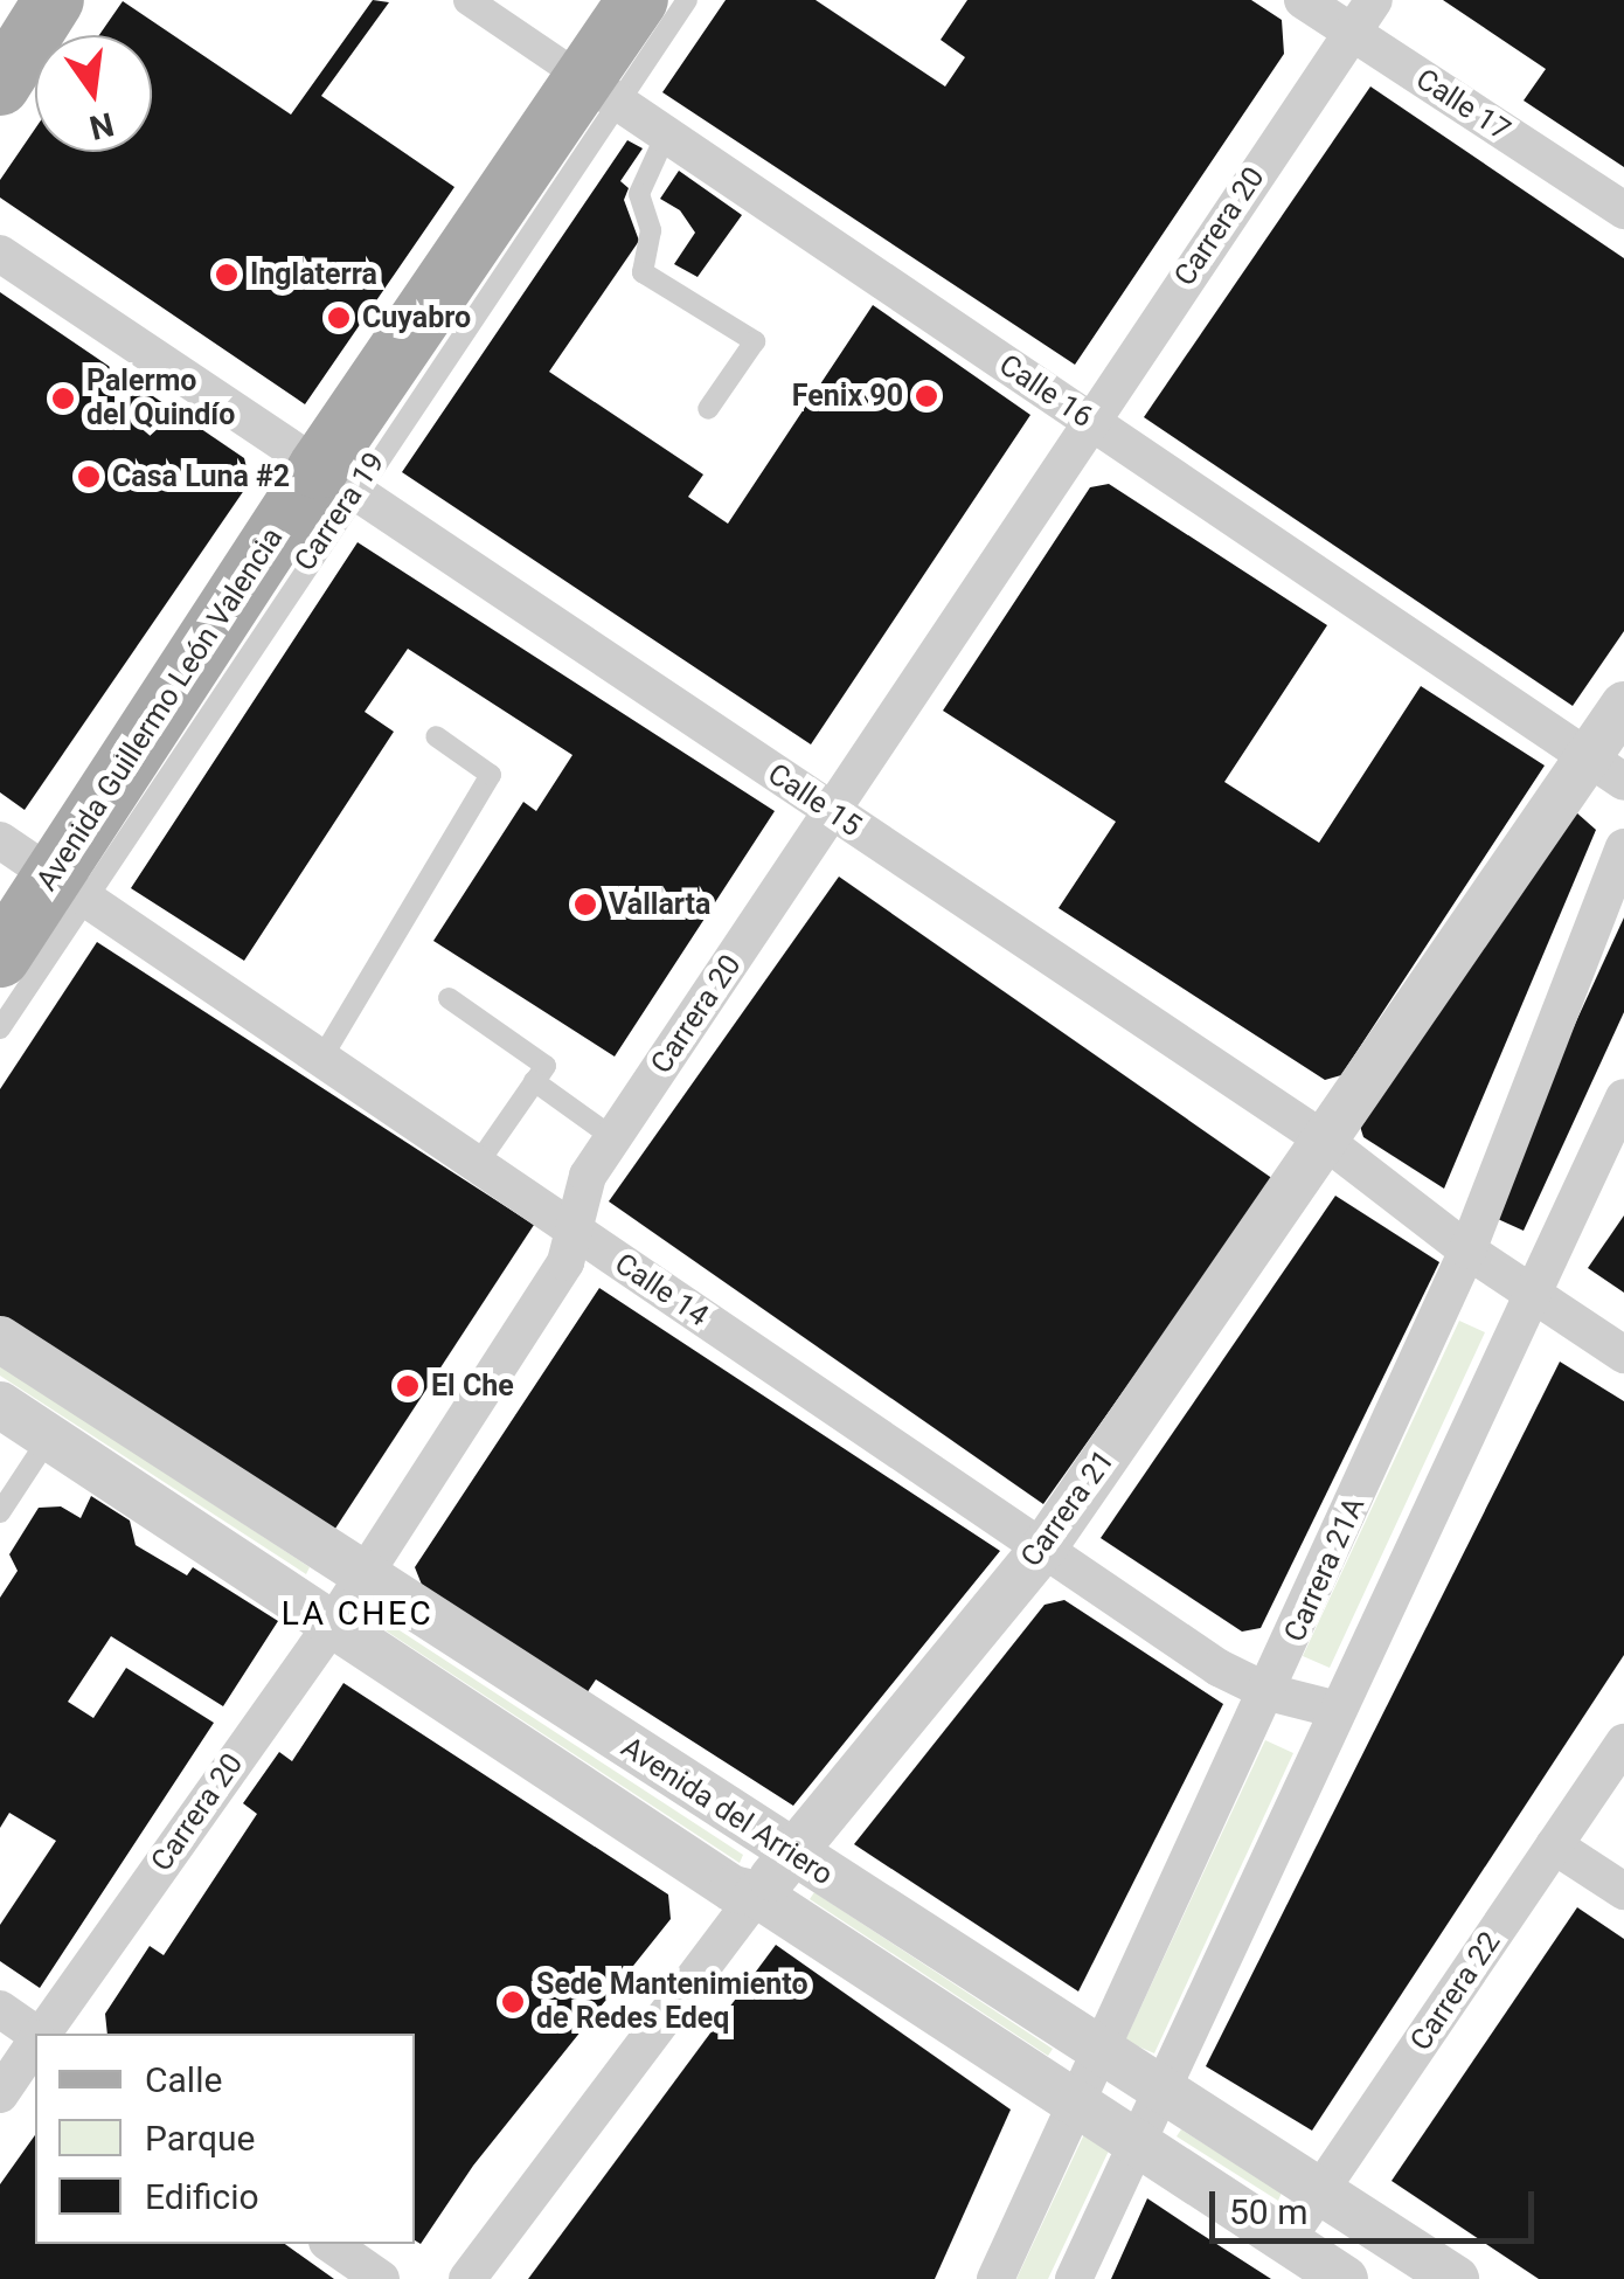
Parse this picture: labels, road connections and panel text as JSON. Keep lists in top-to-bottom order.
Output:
{
  "streets": {
    "main road": ["Avenida Guillermo León Valencia"],
    "street": [
      "Calle 17",
      "Carrera 20",
      "Calle 16",
      "Calle 15",
      "Calle 14",
      "Carrera 21",
      "Carrera 21A",
      "Avenida del Arriero",
      "Carrera 22"
    ]
  },
  "crossings": [
    ["Calle 17", "Carrera 20"],
    ["Carrera 20", "Calle 16"],
    ["Carrera 20", "Calle 15"],
    ["Carrera 20", "Calle 14"],
    ["Carrera 20", "Avenida del Arriero"],
    ["Calle 16", "Avenida Guillermo León Valencia"],
    ["Calle 16", "Carrera 21"],
    ["Avenida Guillermo León Valencia", "Calle 15"],
    ["Avenida Guillermo León Valencia", "Calle 14"],
    ["Calle 15", "Carrera 21"],
    ["Calle 15", "Carrera 21A"],
    ["Calle 14", "Carrera 21"],
    ["Calle 14", "Carrera 21A"],
    ["Carrera 21", "Avenida del Arriero"],
    ["Carrera 21A", "Avenida del Arriero"],
    ["Avenida del Arriero", "Carrera 22"]
  ],
  "districts": ["LA CHEC"],
  "places": [
    "Inglaterra",
    "Cuyabro",
    "Fenix 90",
    "Palermo del Quindío",
    "Casa Luna #2",
    "Vallarta",
    "El Che",
    "Sede Mantenimiento de Redes Edeq"
  ],
  "legend": ["Calle", "Parque", "Edificio"],
  "scale_bar": "50 m",
  "north": "bottom"
}
